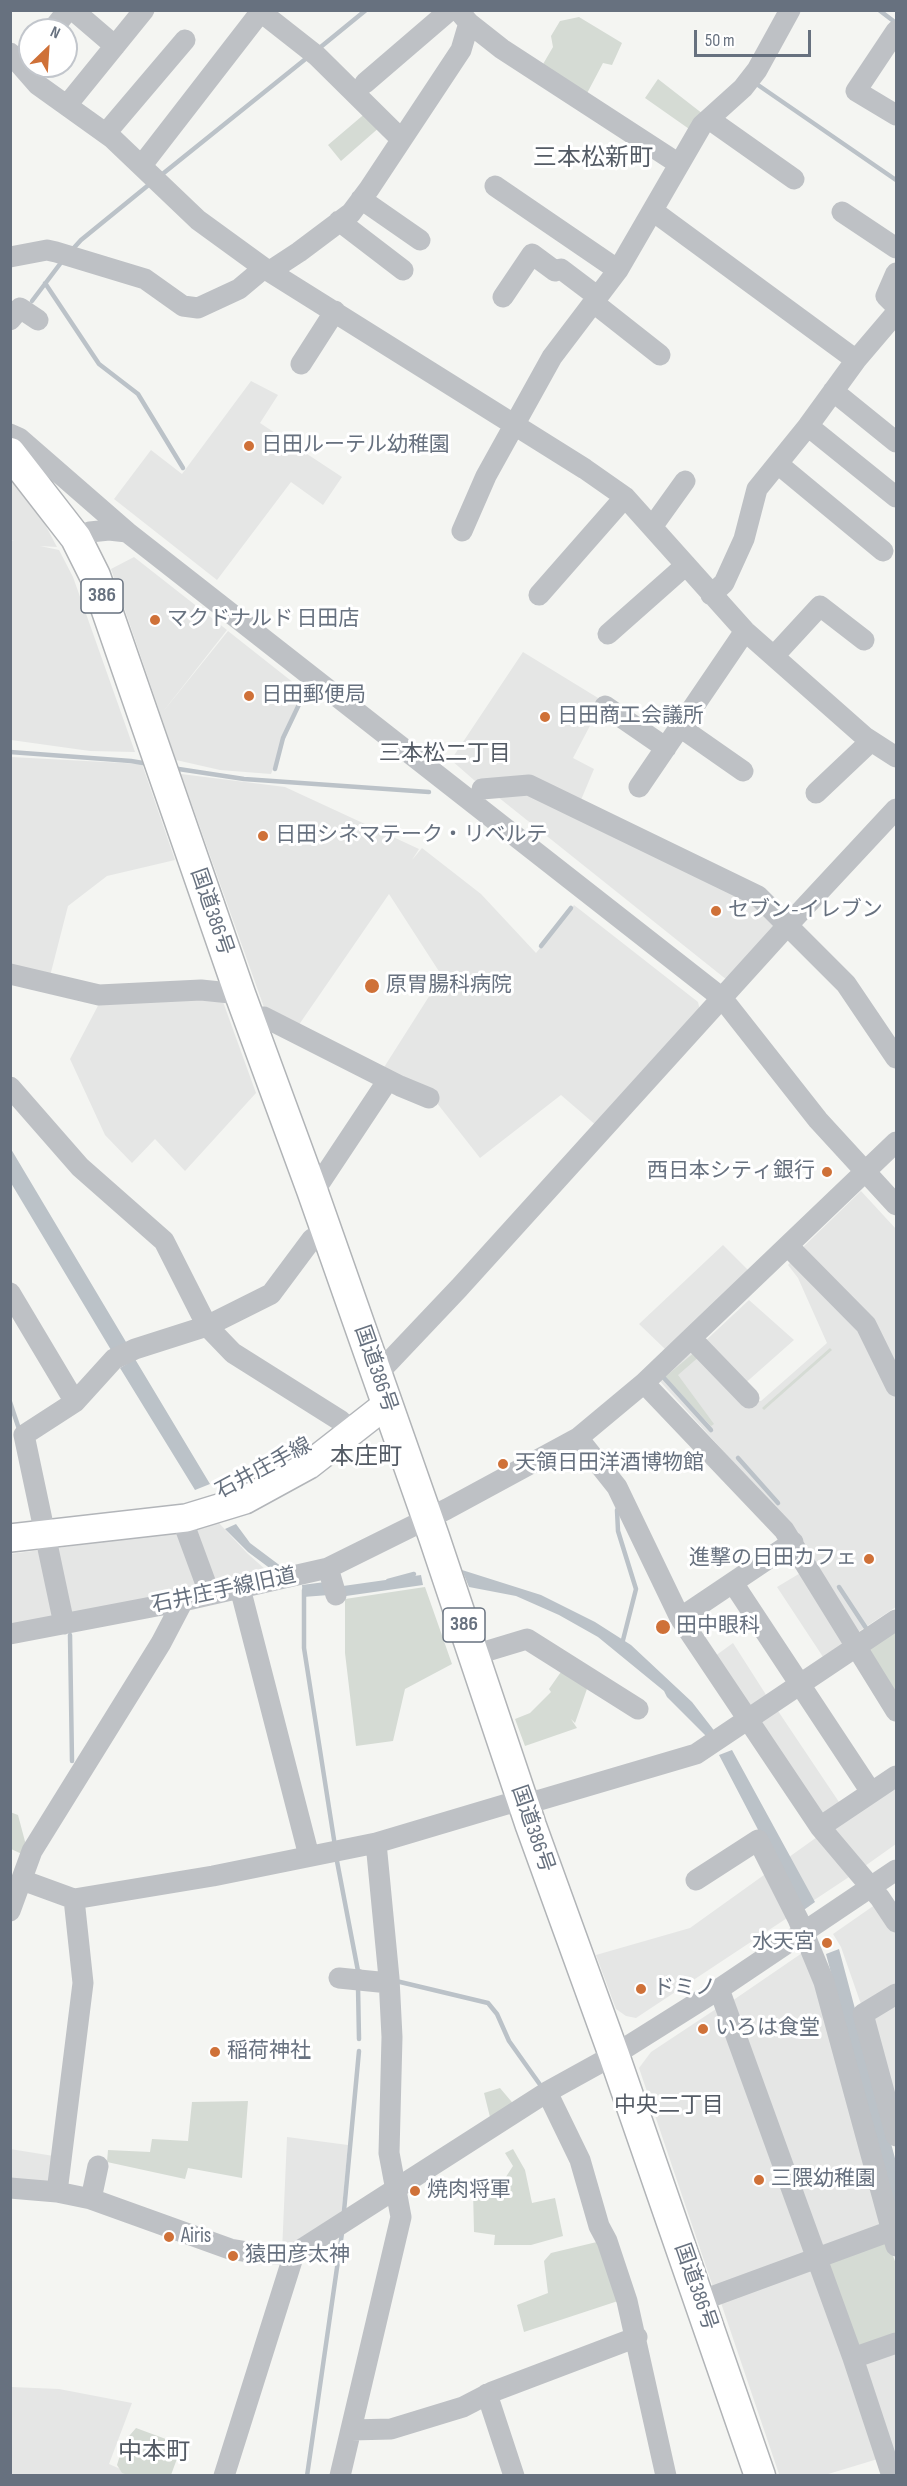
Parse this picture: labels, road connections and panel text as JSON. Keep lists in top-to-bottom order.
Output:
{
  "streets": {
    "highway": ["386", "国道386号"],
    "main road": ["石井庄手線"],
    "street": ["石井庄手線旧道"]
  },
  "crossings": [
    ["国道386号", "石井庄手線"],
    ["国道386号", "石井庄手線旧道"]
  ],
  "districts": [
    "三本松新町",
    "三本松二丁目",
    "本庄町",
    "中央二丁目",
    "中本町"
  ],
  "places": [
    "日田ルーテル幼稚園",
    "マクドナルド 日田店",
    "日田郵便局",
    "日田商工会議所",
    "日田シネマテーク・リベルテ",
    "セブン-イレブン",
    "原胃腸科病院",
    "西日本シティ銀行",
    "天領日田洋酒博物館",
    "進撃の日田カフェ",
    "田中眼科",
    "水天宮",
    "ドミノ",
    "いろは食堂",
    "稲荷神社",
    "三隈幼稚園",
    "焼肉将軍",
    "Airis",
    "猿田彦太神"
  ],
  "scale_bar": "50 m",
  "north": "top right"
}
